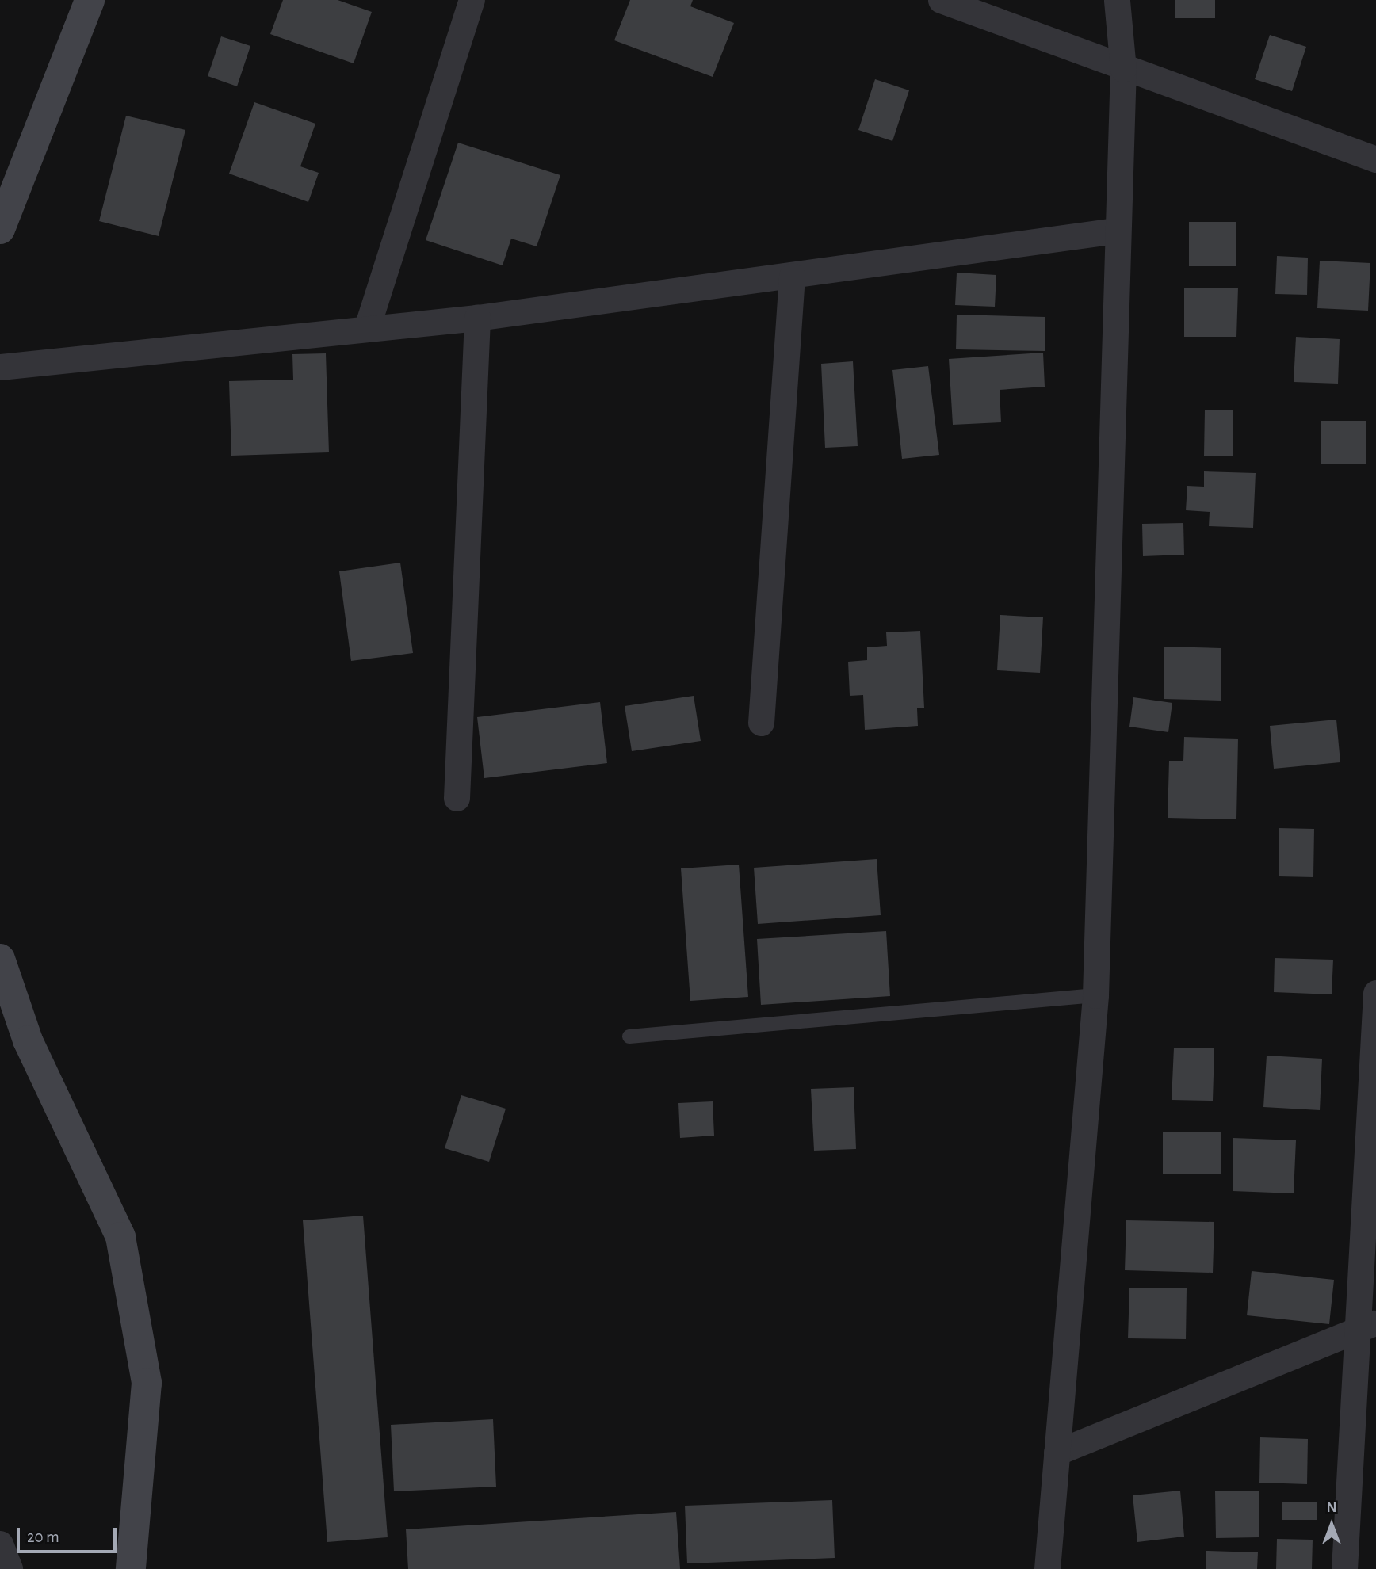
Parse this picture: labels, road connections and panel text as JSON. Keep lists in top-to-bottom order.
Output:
{
  "scale_bar": "20 m",
  "north": "top"
}
